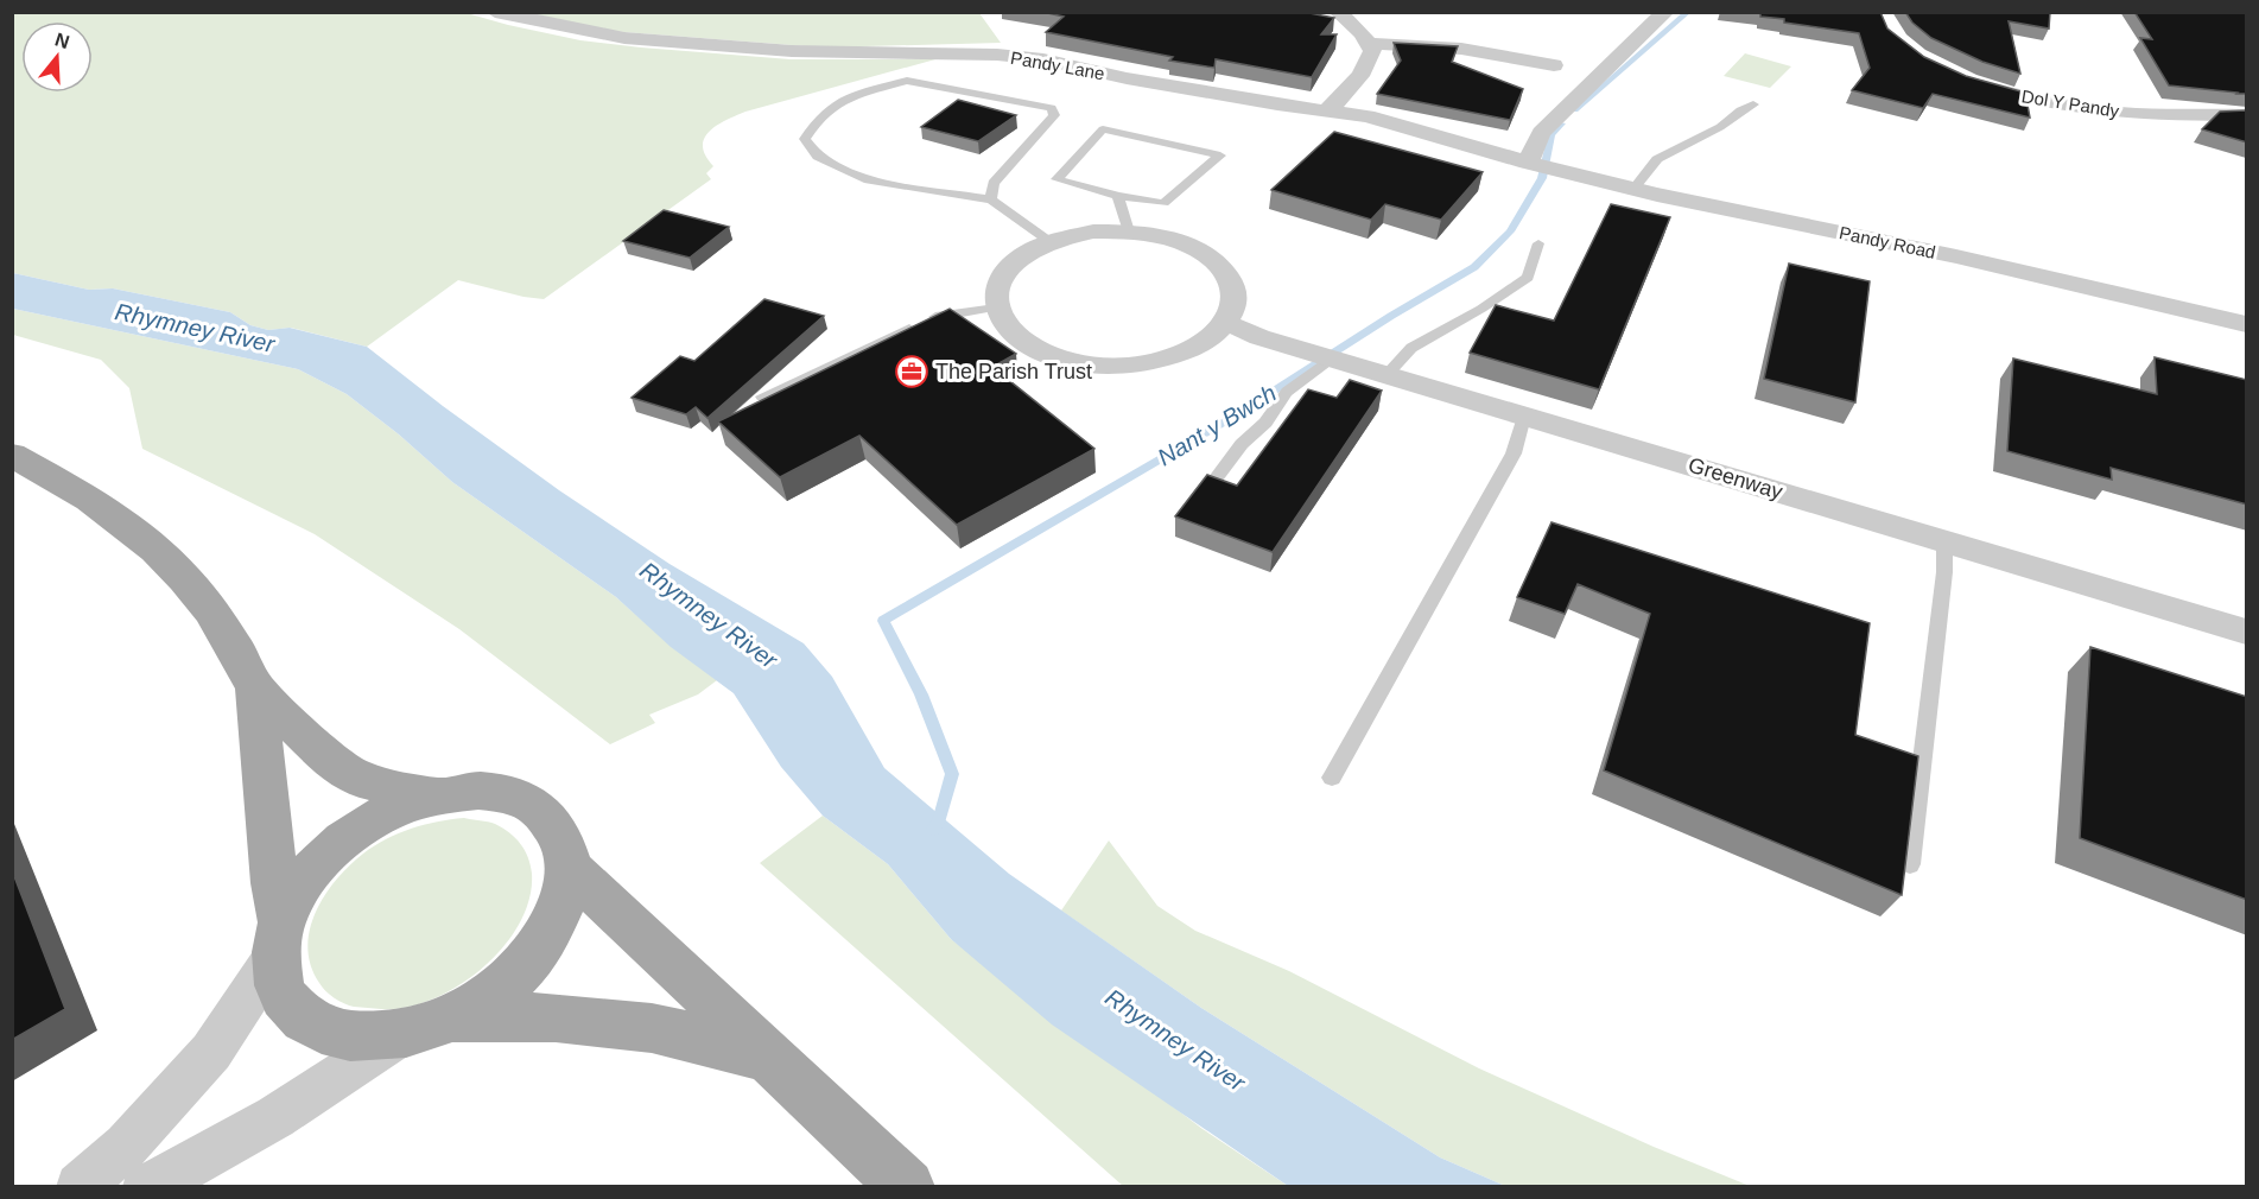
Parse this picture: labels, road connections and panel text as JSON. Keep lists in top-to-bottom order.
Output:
{
  "streets": {
    "street": [
      "Pandy Lane",
      "Dol Y Pandy",
      "Pandy Road",
      "Greenway"
    ]
  },
  "crossings": [
    ["Pandy Lane", "Pandy Road"]
  ],
  "water": ["Rhymney River", "Nant y Bwch"],
  "places": {
    "office": ["The Parish Trust"]
  },
  "north": "top"
}
